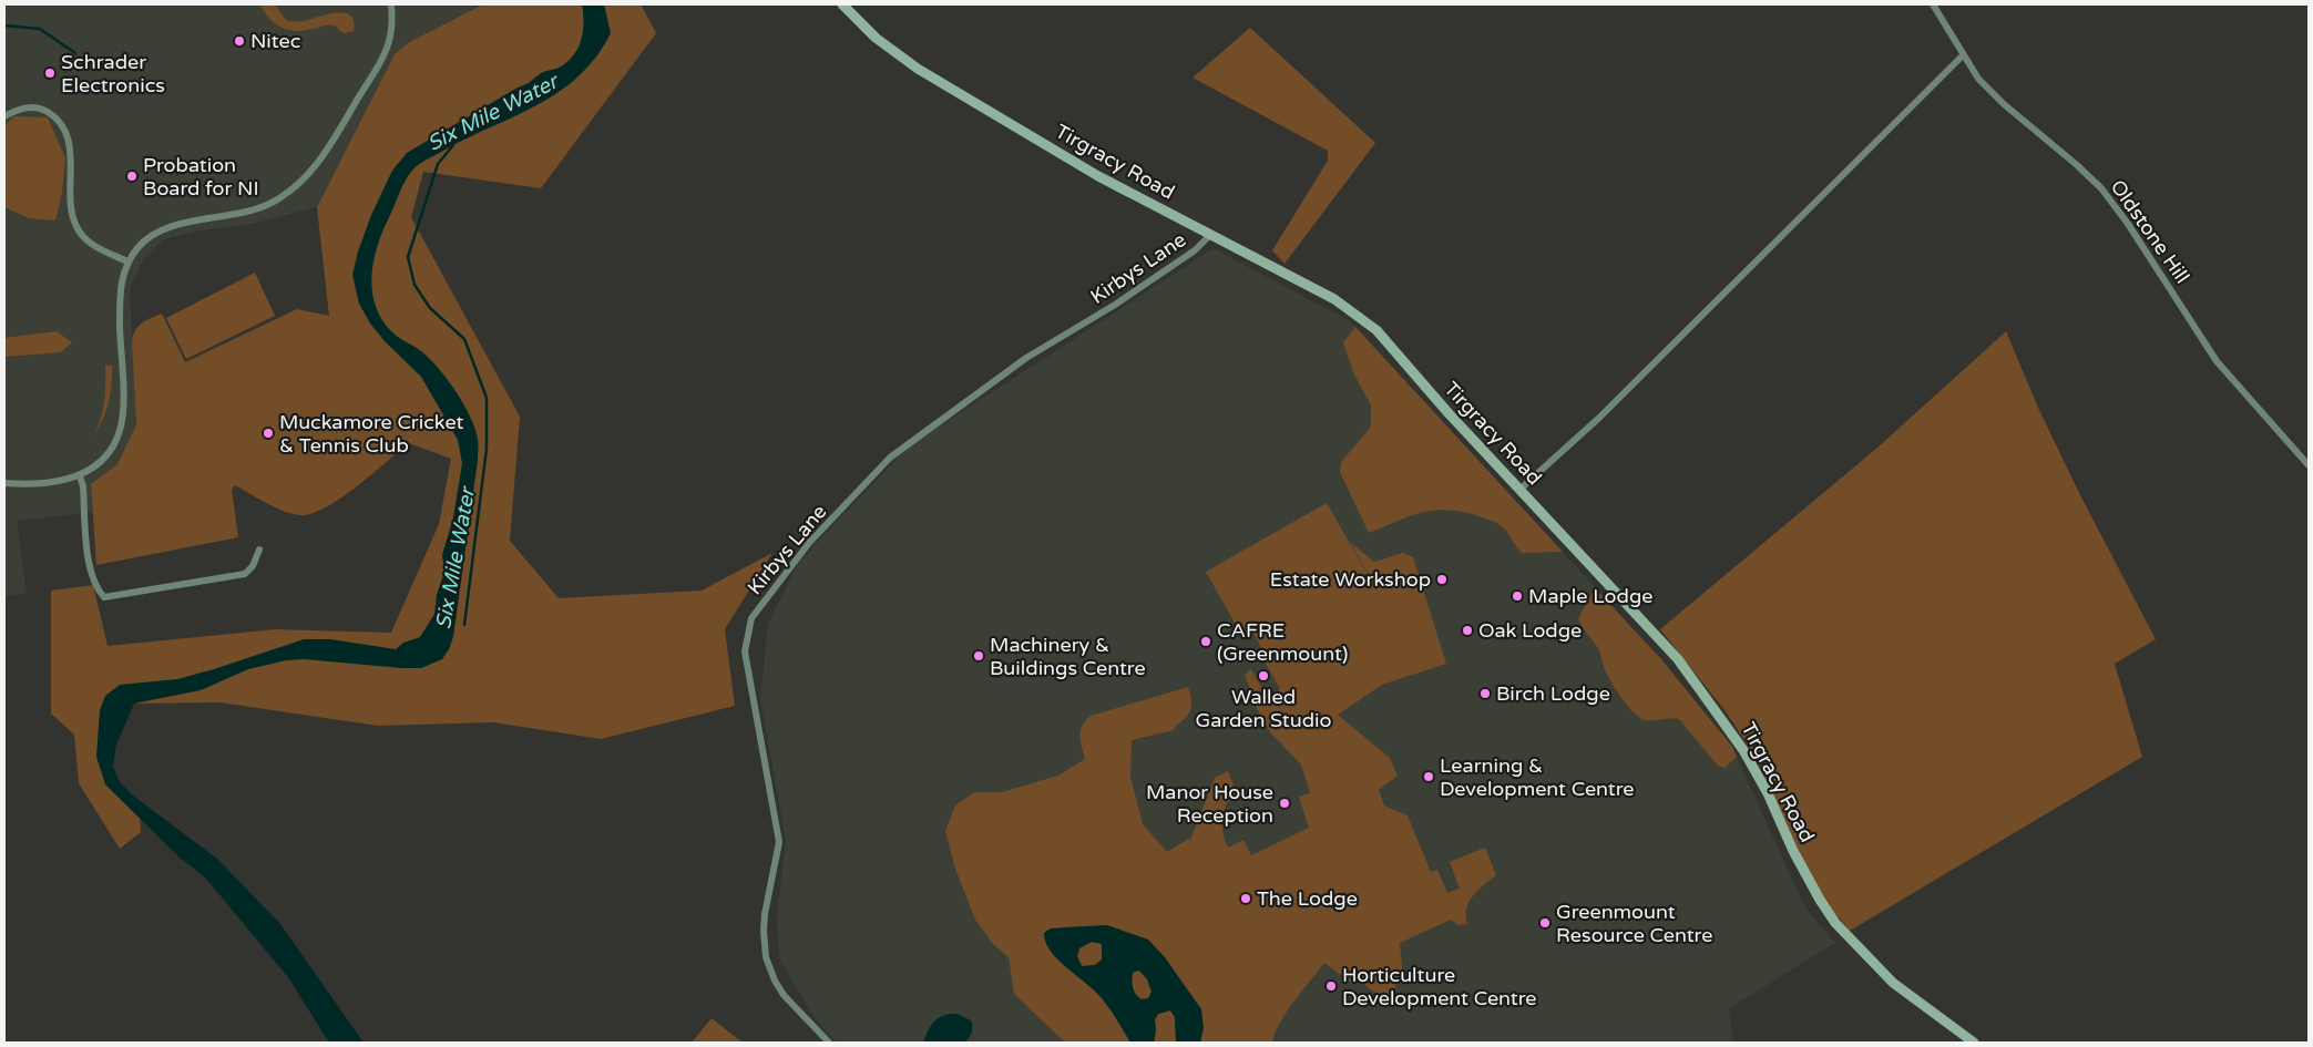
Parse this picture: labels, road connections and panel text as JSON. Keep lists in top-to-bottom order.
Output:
{
  "streets": {
    "street": ["Tirgracy Road", "Oldstone Hill", "Kirbys Lane"]
  },
  "crossings": [
    ["Tirgracy Road", "Kirbys Lane"]
  ],
  "water": ["Six Mile Water"],
  "places": [
    "Nitec",
    "Schrader Electronics",
    "Probation Board for NI",
    "Muckamore Cricket & Tennis Club",
    "Estate Workshop",
    "Maple Lodge",
    "Oak Lodge",
    "CAFRE (Greenmount)",
    "Machinery & Buildings Centre",
    "Walled Garden Studio",
    "Birch Lodge",
    "Learning & Development Centre",
    "Manor House Reception",
    "The Lodge",
    "Greenmount Resource Centre",
    "Horticulture Development Centre"
  ]
}
